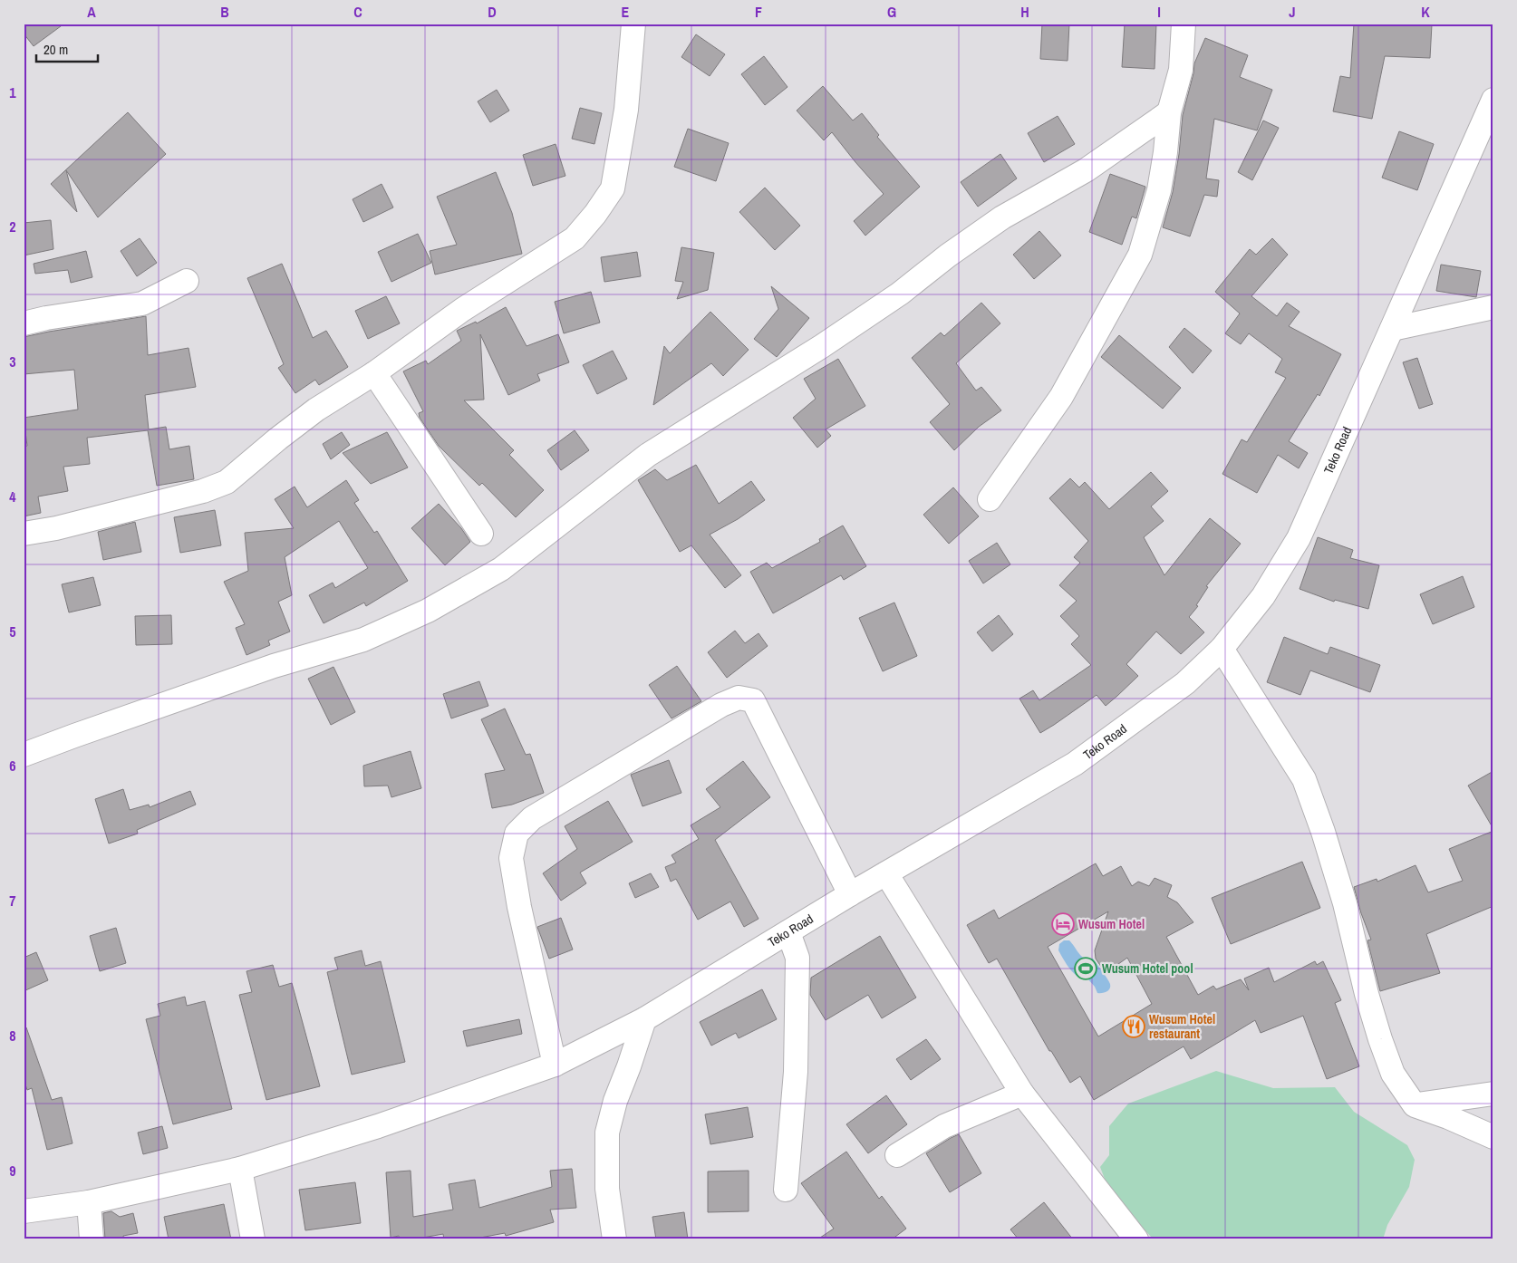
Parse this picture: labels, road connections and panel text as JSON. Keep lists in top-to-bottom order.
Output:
{
  "streets": {
    "street": ["Teko Road"]
  },
  "places": {
    "hotel": ["Wusum Hotel"],
    "sports": ["Wusum Hotel pool"],
    "restaurant": ["Wusum Hotel restaurant"]
  },
  "scale_bar": "20 m",
  "grid": {
    "columns": [
      "A",
      "B",
      "C",
      "D",
      "E",
      "F",
      "G",
      "H",
      "I",
      "J",
      "K"
    ],
    "rows": [
      "1",
      "2",
      "3",
      "4",
      "5",
      "6",
      "7",
      "8",
      "9"
    ]
  }
}
